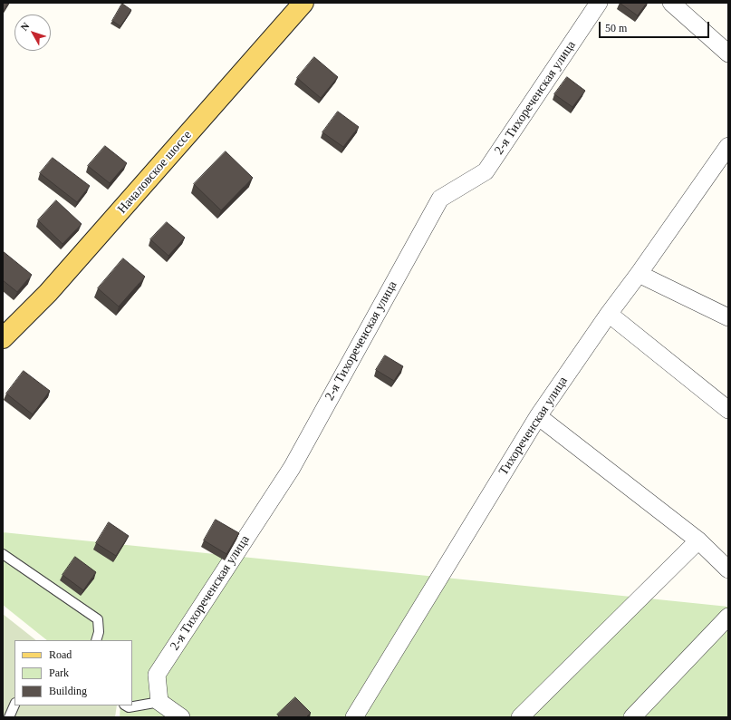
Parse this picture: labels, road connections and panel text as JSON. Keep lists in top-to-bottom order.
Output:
{
  "streets": {
    "main road": ["Началовское шоссе"],
    "street": ["2-я Тихореченская улица", "Тихореченская улица"]
  },
  "legend": ["Road", "Park", "Building"],
  "scale_bar": "50 m",
  "north": "top left"
}
